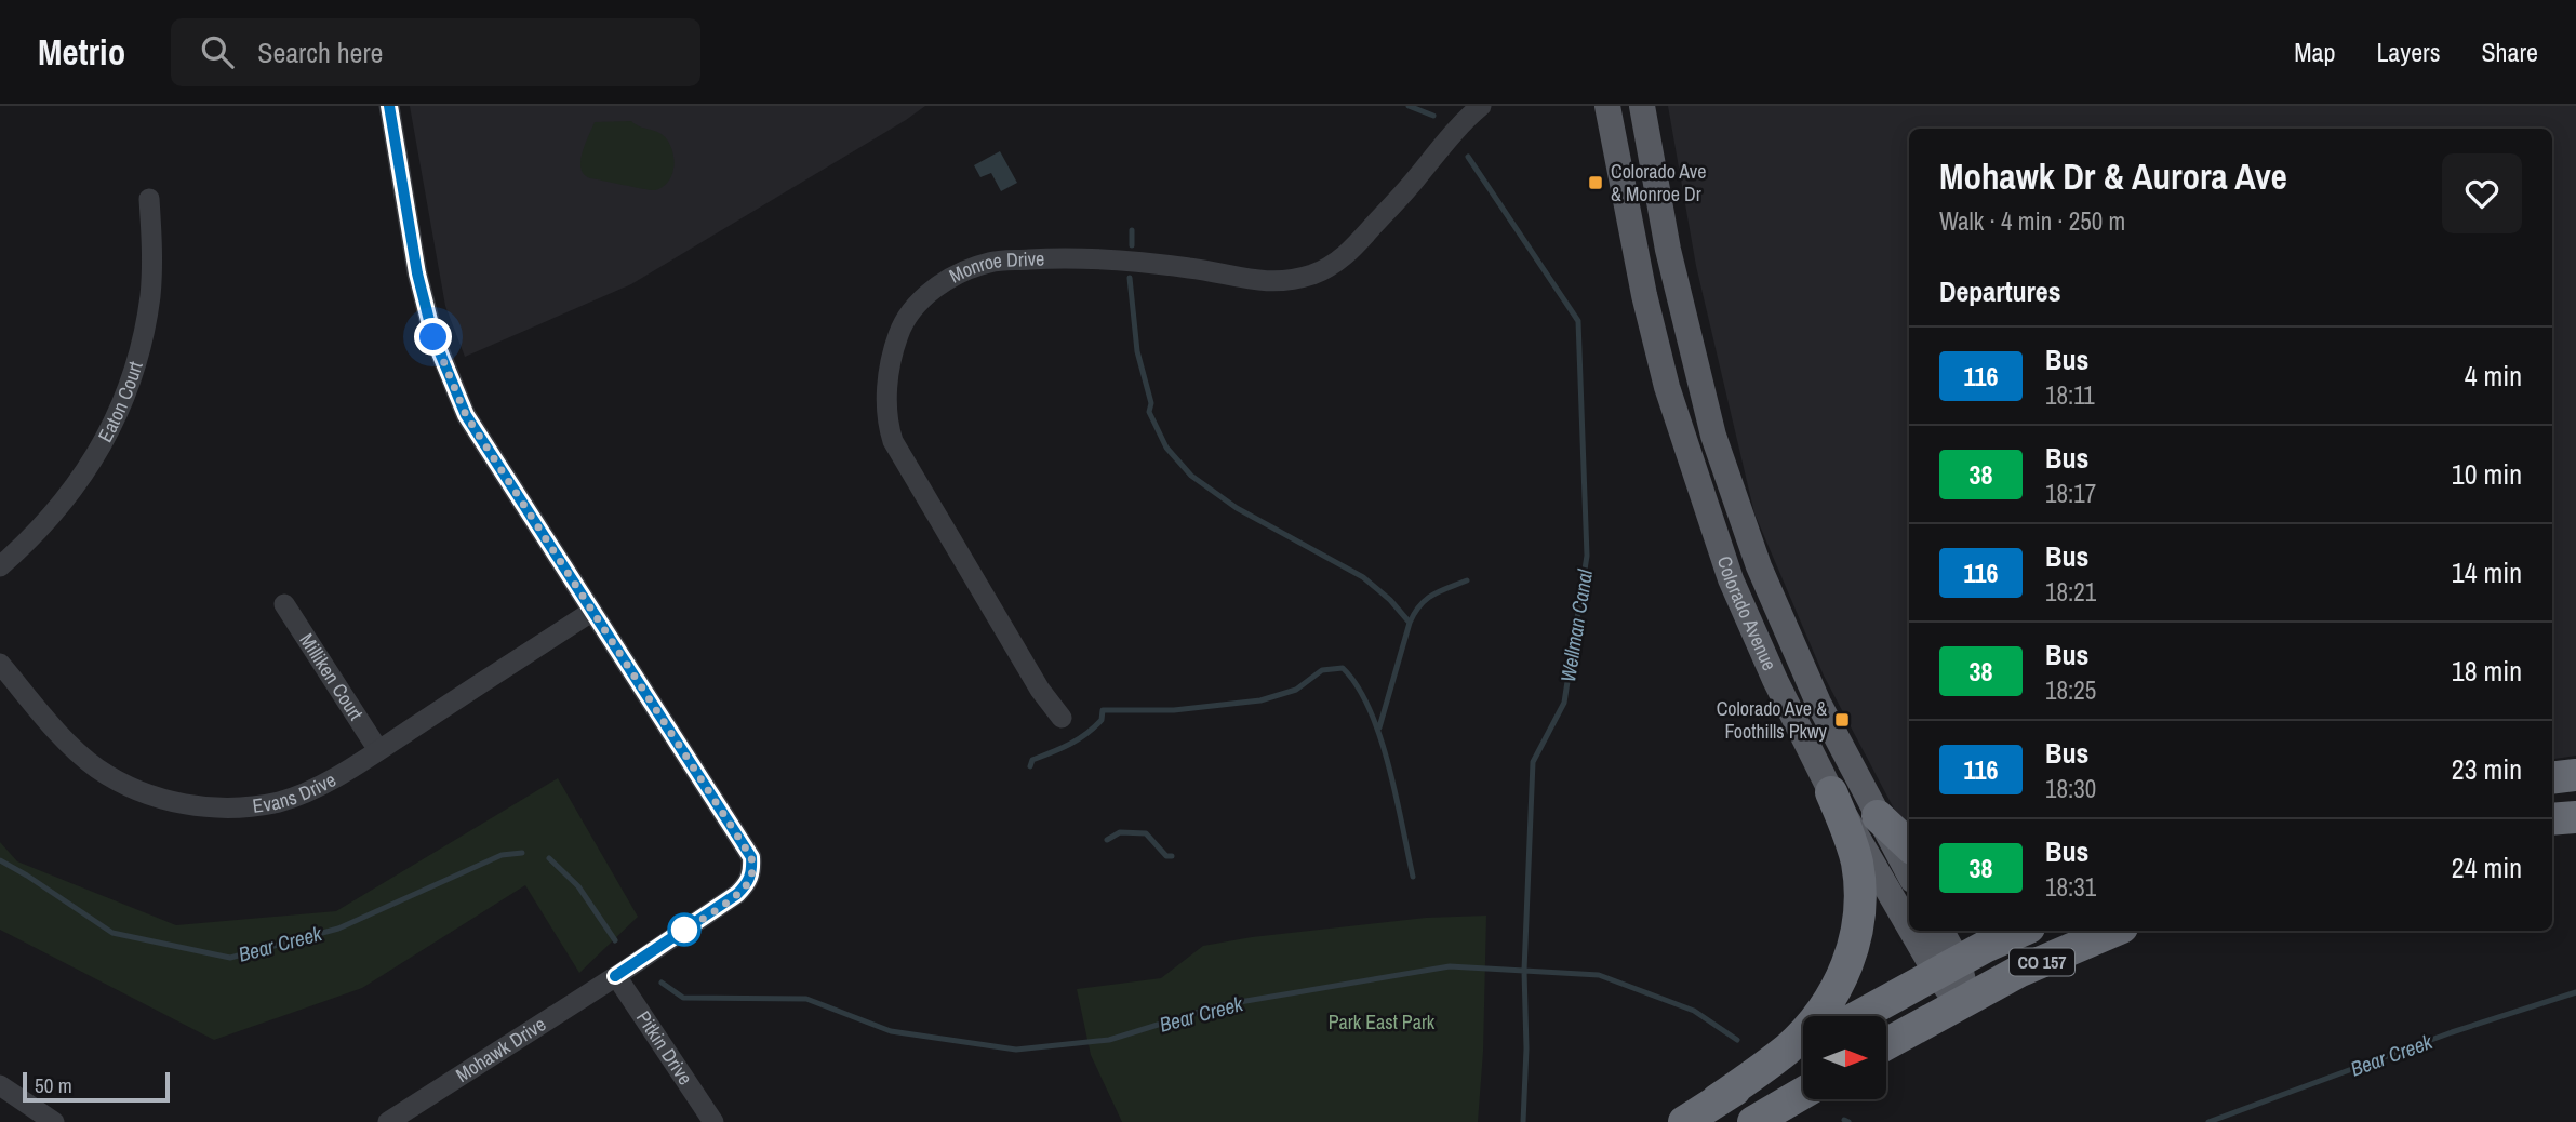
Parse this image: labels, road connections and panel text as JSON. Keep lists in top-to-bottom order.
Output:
{
  "streets": {
    "highway": ["CO 157"],
    "main road": ["Colorado Avenue"],
    "street": [
      "Monroe Drive",
      "Eaton Court",
      "Milliken Court",
      "Evans Drive",
      "Mohawk Drive",
      "Pitkin Drive"
    ]
  },
  "crossings": [
    ["Colorado Avenue", "CO 157"],
    ["Milliken Court", "Evans Drive"],
    ["Evans Drive", "Mohawk Drive"],
    ["Mohawk Drive", "Pitkin Drive"]
  ],
  "water": ["Wellman Canal", "Bear Creek"],
  "parks": ["Park East Park"],
  "places": {
    "transit": ["Colorado Ave & Monroe Dr", "Colorado Ave & Foothills Pkwy"]
  },
  "lines": ["bus line 116"],
  "scale_bar": "50 m",
  "north": "right",
  "page": {
    "header": "Metrio",
    "search": "Search here",
    "nav": ["Map", "Layers", "Share"],
    "heading": [
      ["Mohawk Dr & Aurora Ave", "Walk · 4 min · 250 m"],
      "Departures"
    ],
    "list": [
      {
        "mark": "116",
        "name": "Bus",
        "note": "18:11",
        "value": "4 min"
      },
      {
        "mark": "38",
        "name": "Bus",
        "note": "18:17",
        "value": "10 min"
      },
      {
        "mark": "116",
        "name": "Bus",
        "note": "18:21",
        "value": "14 min"
      },
      {
        "mark": "38",
        "name": "Bus",
        "note": "18:25",
        "value": "18 min"
      },
      {
        "mark": "116",
        "name": "Bus",
        "note": "18:30",
        "value": "23 min"
      },
      {
        "mark": "38",
        "name": "Bus",
        "note": "18:31",
        "value": "24 min"
      }
    ],
    "scale": "50 m"
  }
}
